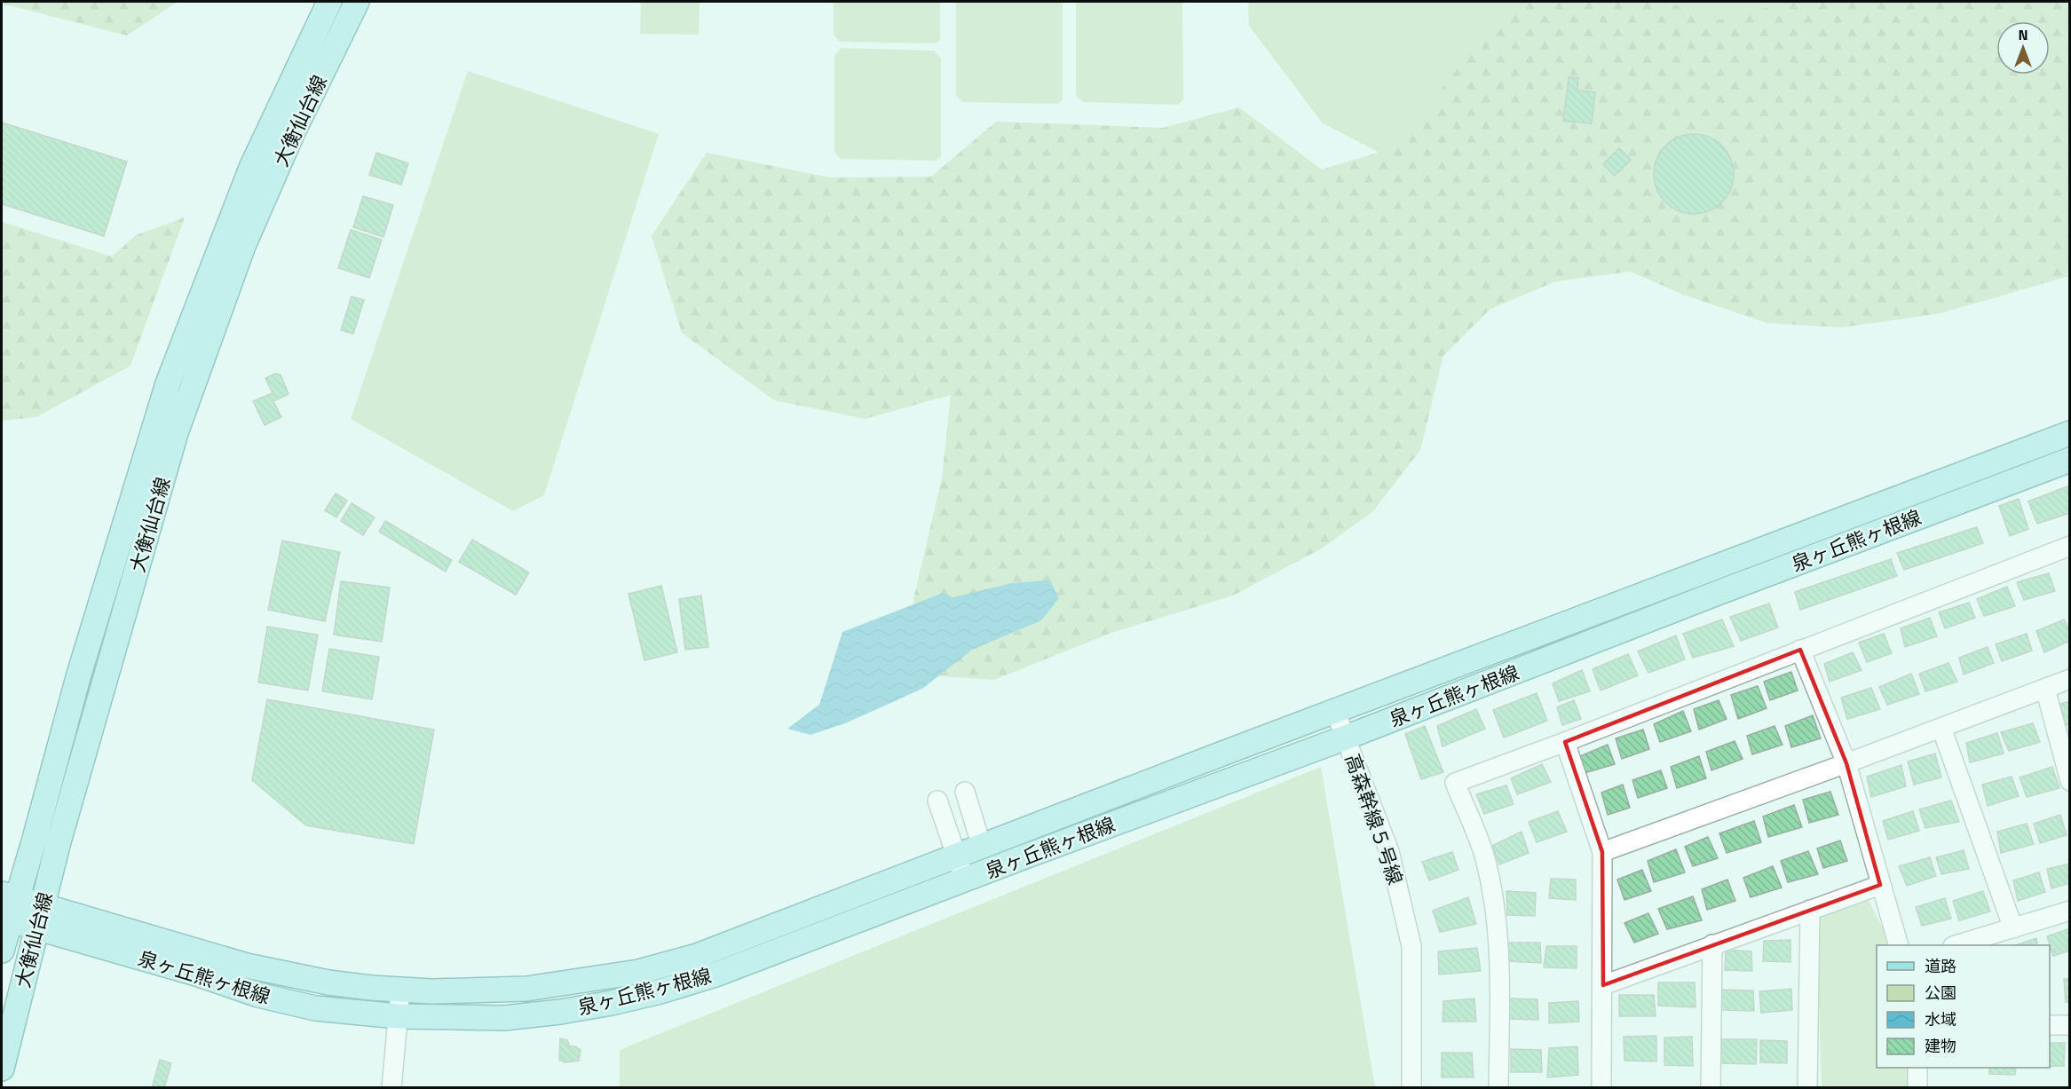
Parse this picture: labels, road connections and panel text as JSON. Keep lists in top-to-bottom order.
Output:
{
  "streets": {
    "main road": ["大衡仙台線", "泉ヶ丘熊ヶ根線"],
    "street": ["高森幹線５号線"]
  },
  "crossings": [
    ["大衡仙台線", "泉ヶ丘熊ヶ根線"],
    ["泉ヶ丘熊ヶ根線", "高森幹線５号線"]
  ],
  "legend": [
    "道路",
    "公園",
    "水域",
    "建物"
  ],
  "north": "top"
}
